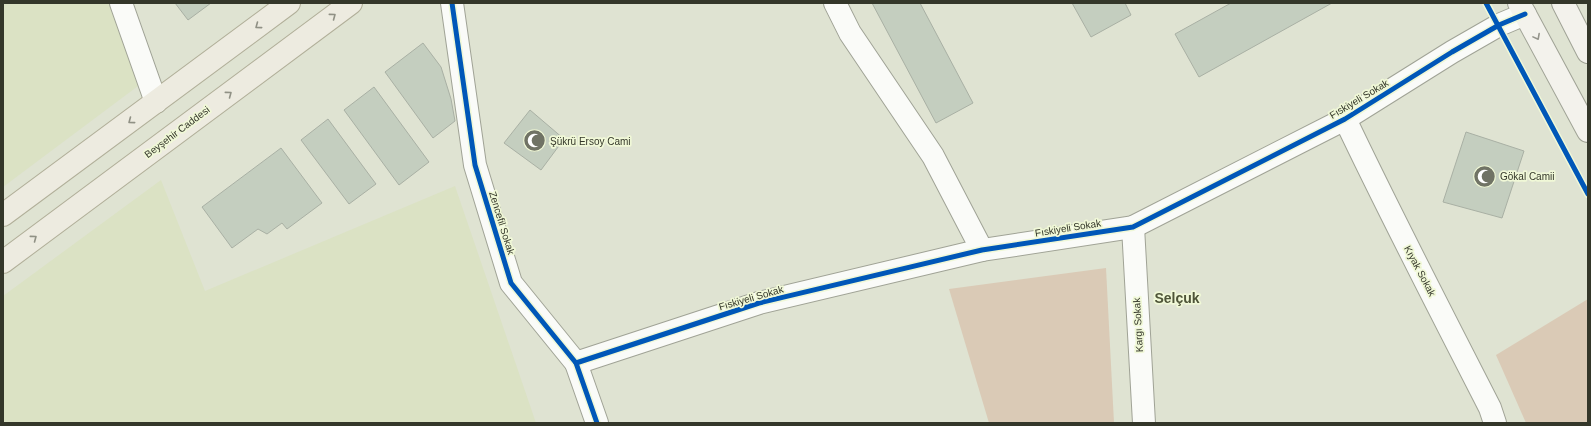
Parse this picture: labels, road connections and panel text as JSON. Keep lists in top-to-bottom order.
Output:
{
  "streets": {
    "main road": ["Beyşehir Caddesi"],
    "street": [
      "Fıskiyeli Sokak",
      "Zencefil Sokak",
      "Kıyak Sokak",
      "Kargı Sokak"
    ]
  },
  "crossings": [
    ["Fıskiyeli Sokak", "Zencefil Sokak"],
    ["Fıskiyeli Sokak", "Kıyak Sokak"],
    ["Fıskiyeli Sokak", "Kargı Sokak"]
  ],
  "districts": ["Selçuk"],
  "places": {
    "mosque": ["Şükrü Ersoy Cami", "Gökal Camii"]
  }
}
